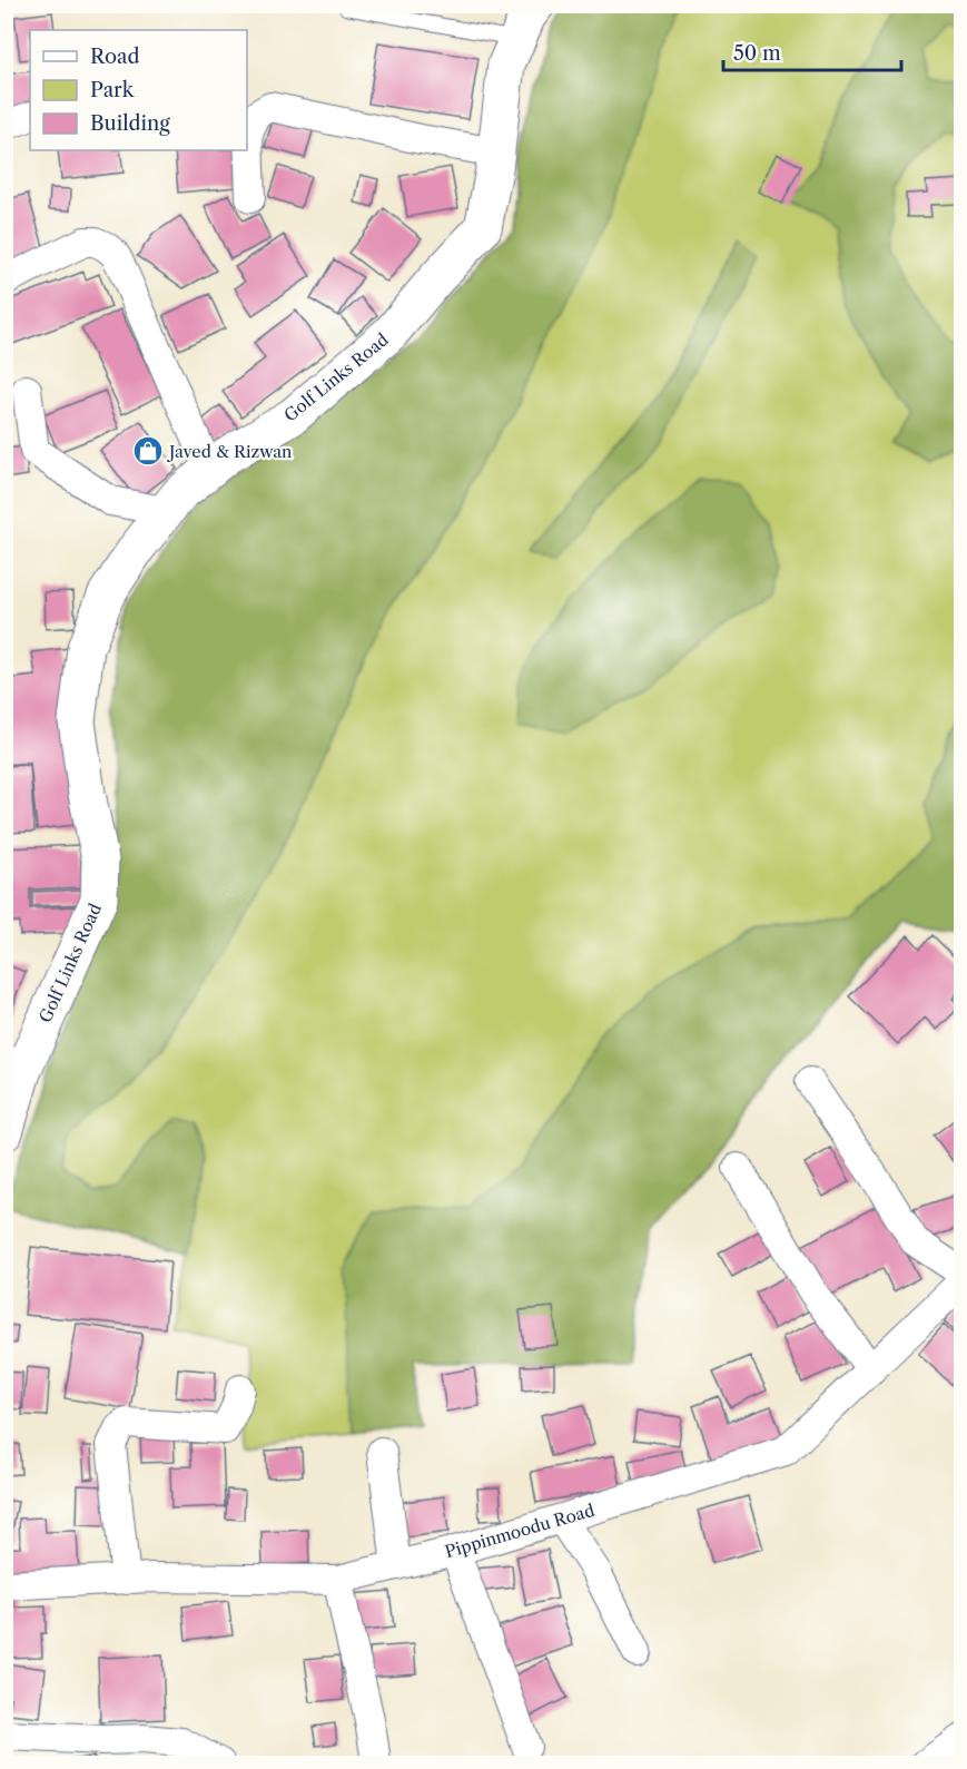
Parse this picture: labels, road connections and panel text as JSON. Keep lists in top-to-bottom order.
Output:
{
  "streets": {
    "street": ["Golf Links Road", "Pippinmoodu Road"]
  },
  "places": {
    "shop": ["Javed & Rizwan"]
  },
  "legend": ["Road", "Park", "Building"],
  "scale_bar": "50 m"
}
